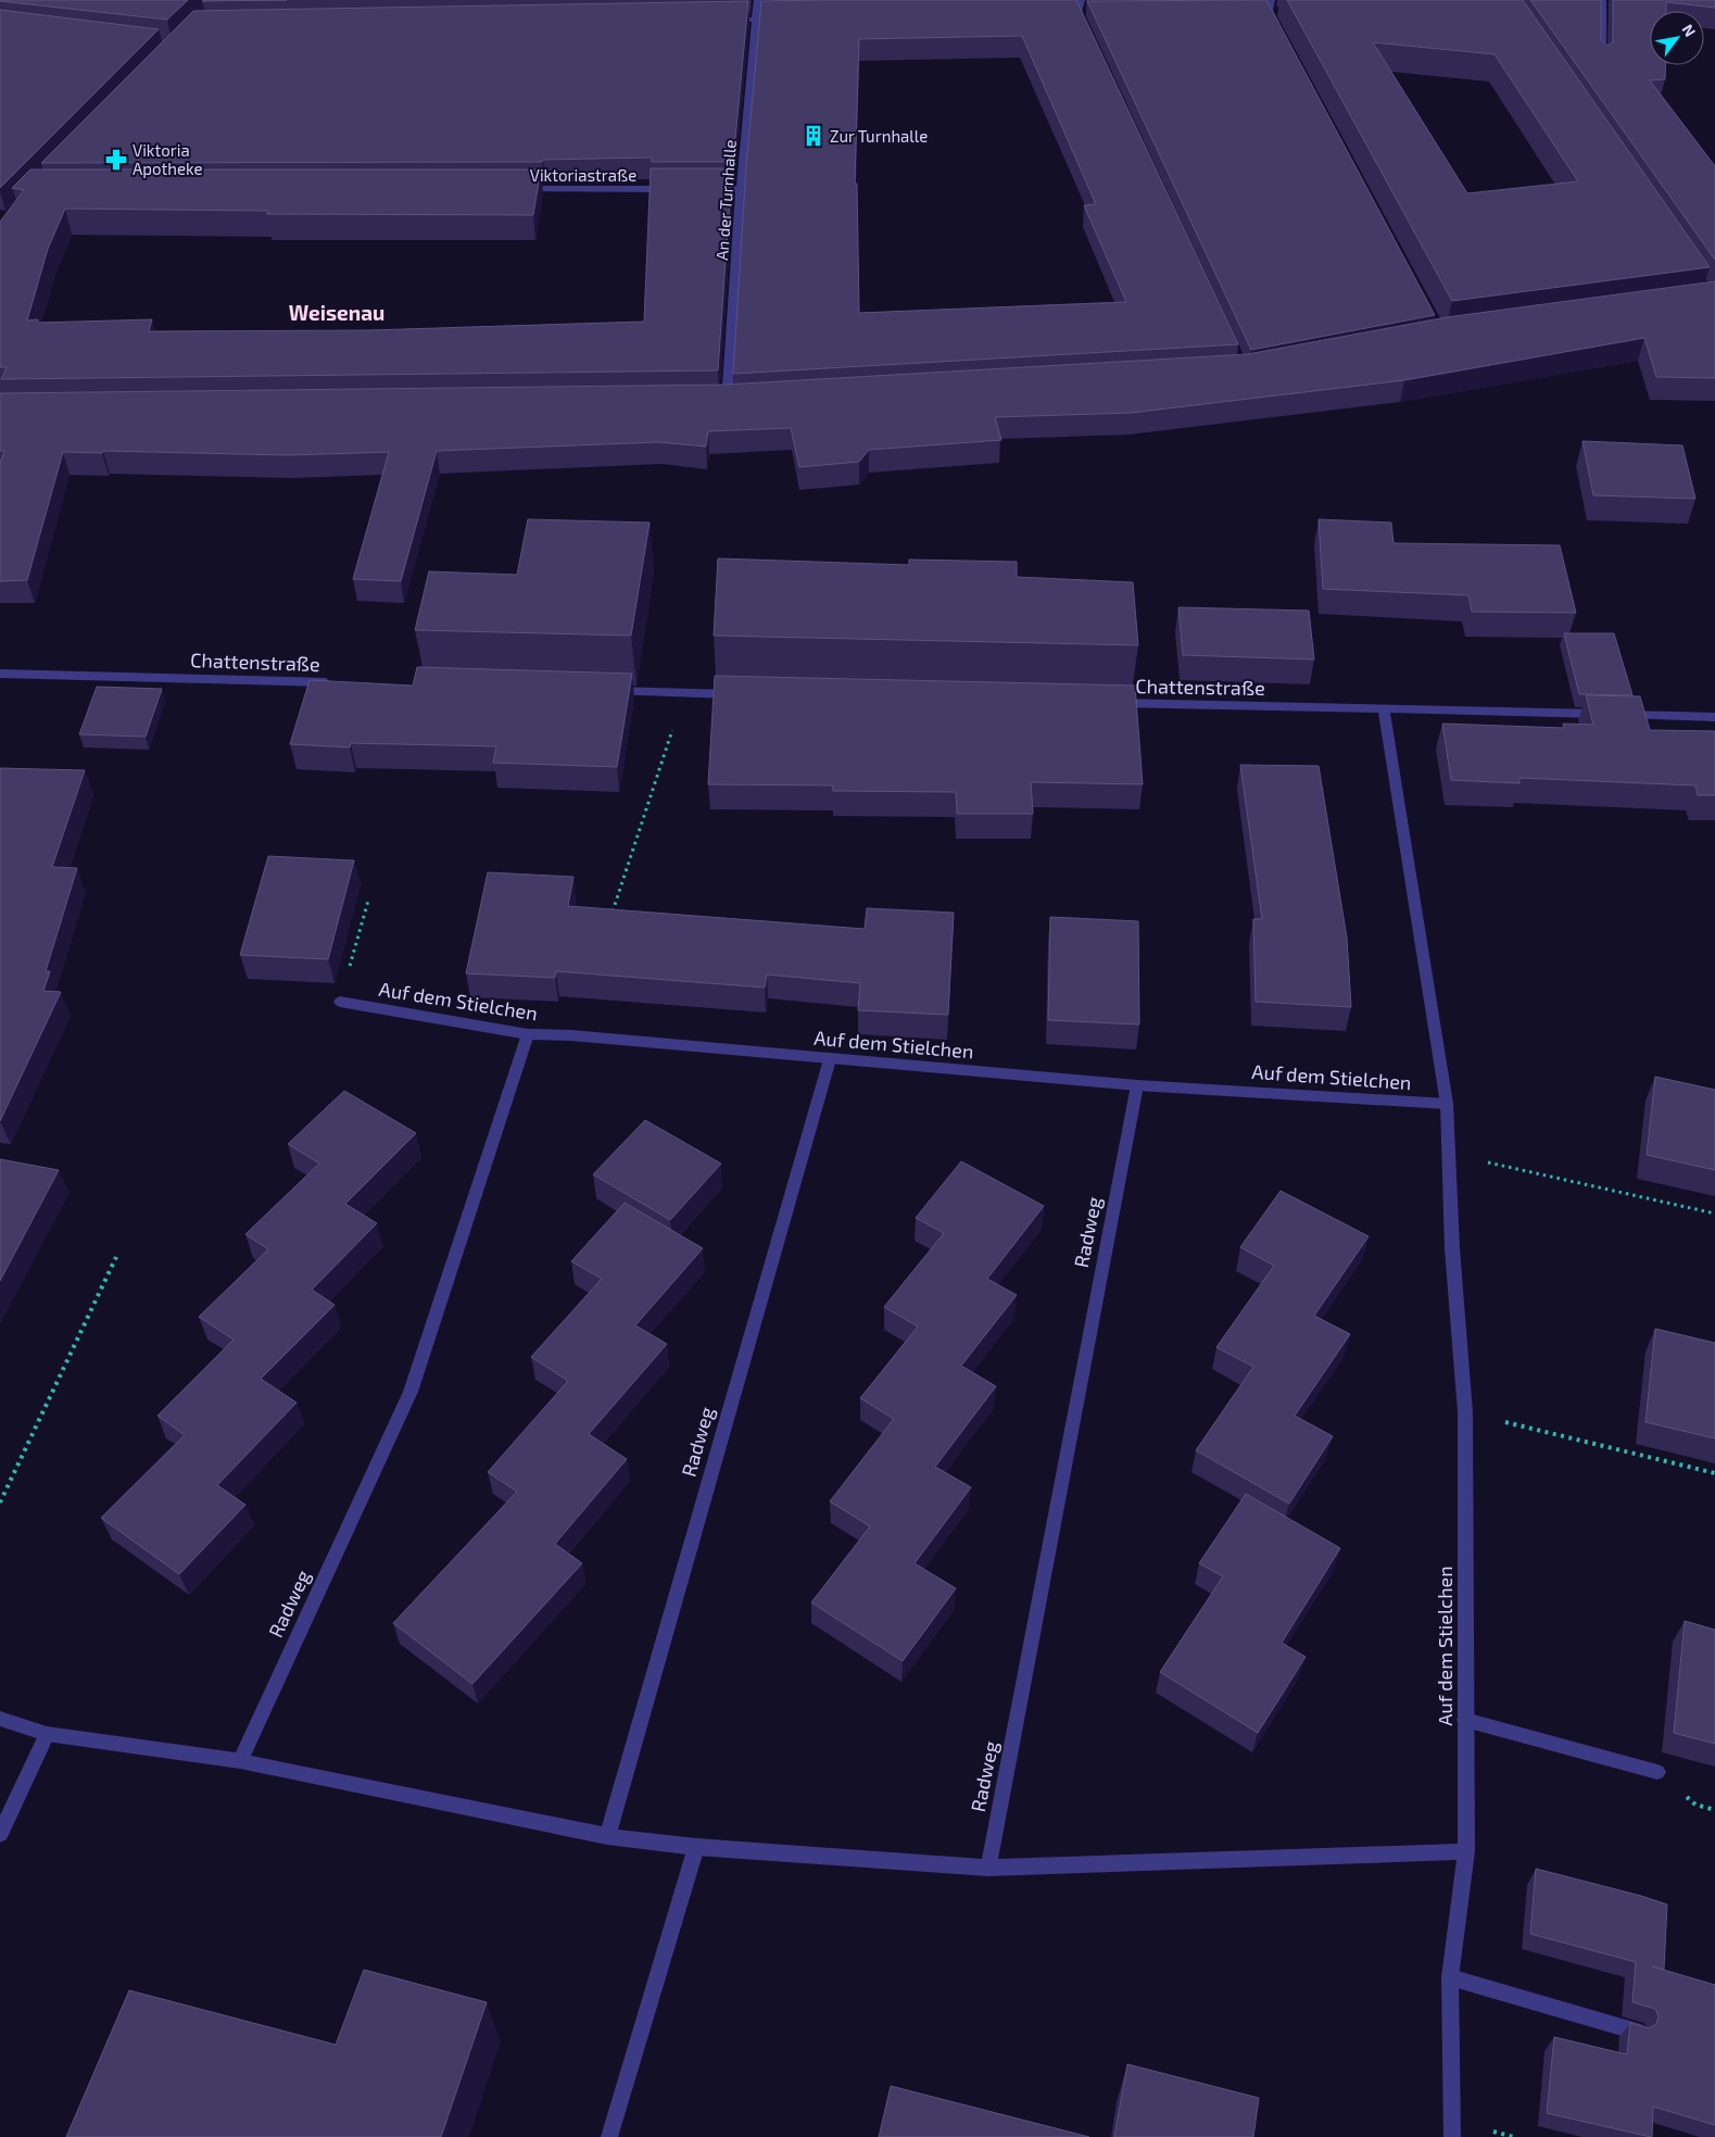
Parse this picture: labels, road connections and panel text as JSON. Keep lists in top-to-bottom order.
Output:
{
  "streets": {
    "street": [
      "Viktoriastraße",
      "An der Turnhalle",
      "Chattenstraße",
      "Auf dem Stielchen",
      "Radweg"
    ]
  },
  "crossings": [
    ["Chattenstraße", "Auf dem Stielchen"],
    ["Auf dem Stielchen", "Radweg"]
  ],
  "districts": ["Weisenau"],
  "places": {
    "building": ["Zur Turnhalle"],
    "pharmacy": ["Viktoria Apotheke"]
  },
  "north": "top right"
}
